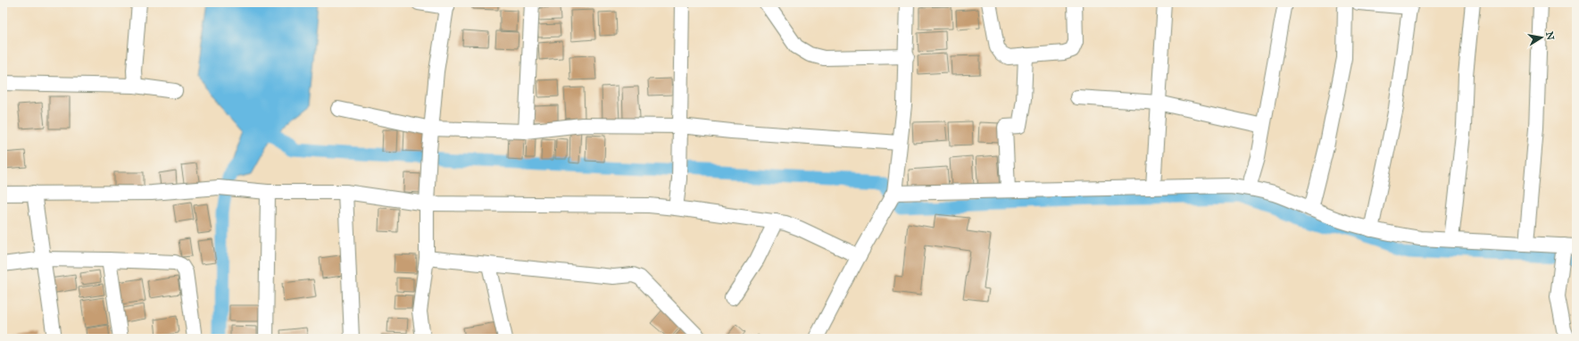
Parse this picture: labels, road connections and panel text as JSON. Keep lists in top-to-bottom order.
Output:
{
  "north": "right"
}
